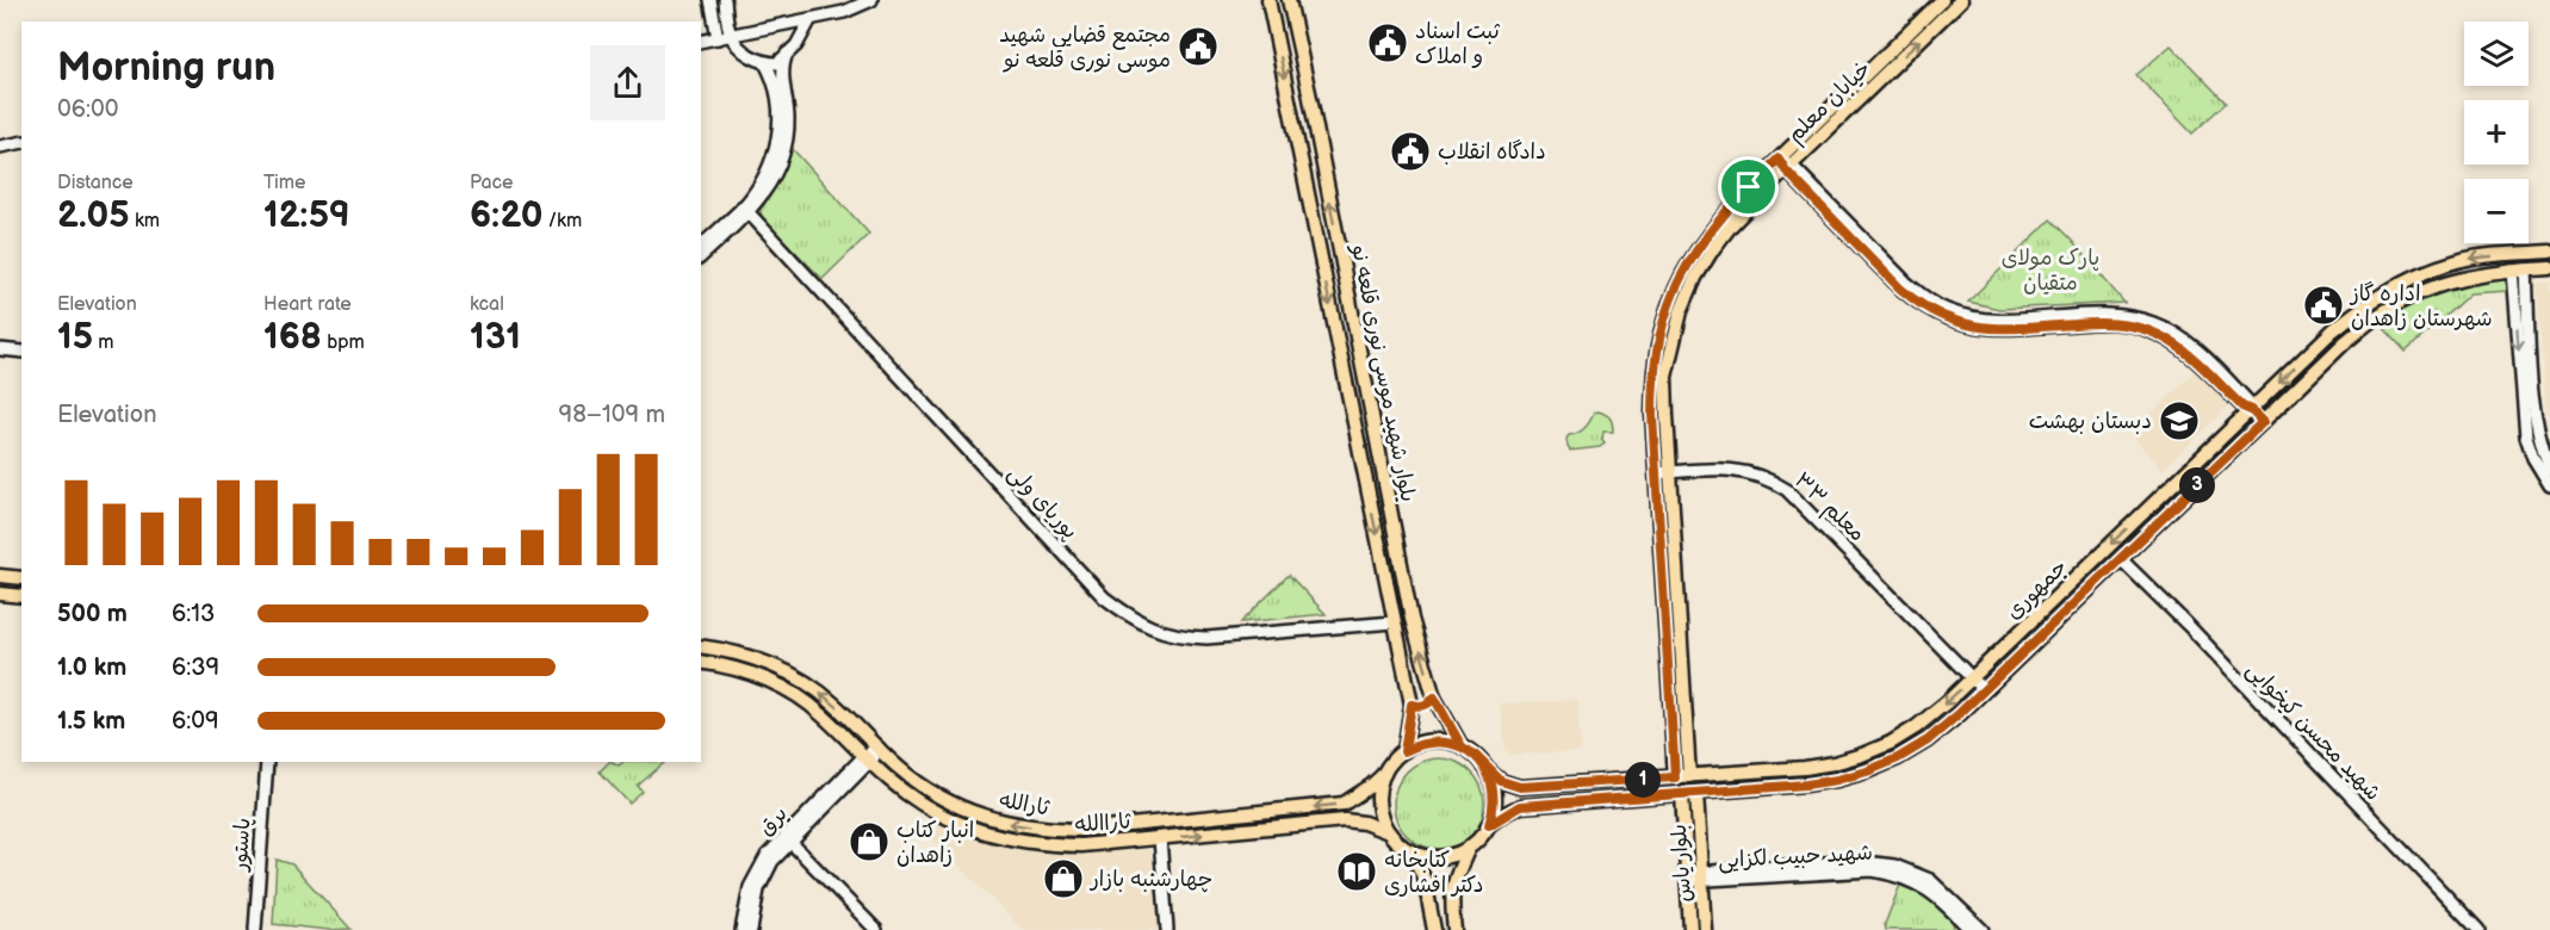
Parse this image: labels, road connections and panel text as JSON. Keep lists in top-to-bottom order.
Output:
{
  "streets": {
    "main road": [
      "خیابان معلم",
      "بلوار شهید موسی نوری قلعه نو",
      "جمهوری",
      "ثارالله",
      "ثاراالله",
      "بلوار یاس"
    ],
    "street": [
      "پوریای ولی",
      "معلم ۳۳",
      "شهید محسن کیخوایی",
      "برق",
      "پاستور",
      "شهید حبیب لکزایی"
    ]
  },
  "crossings": [
    ["خیابان معلم", "معلم ۳۳"],
    ["خیابان معلم", "جمهوری"],
    ["بلوار شهید موسی نوری قلعه نو", "پوریای ولی"],
    ["بلوار شهید موسی نوری قلعه نو", "جمهوری"],
    ["بلوار شهید موسی نوری قلعه نو", "ثارالله"],
    ["بلوار شهید موسی نوری قلعه نو", "ثاراالله"],
    ["معلم ۳۳", "جمهوری"],
    ["جمهوری", "شهید محسن کیخوایی"],
    ["جمهوری", "ثارالله"],
    ["جمهوری", "ثاراالله"],
    ["جمهوری", "بلوار یاس"],
    ["ثارالله", "برق"],
    ["ثارالله", "ثاراالله"],
    ["برق", "ثاراالله"],
    ["شهید حبیب لکزایی", "بلوار یاس"]
  ],
  "one_way": ["ثارالله"],
  "parks": ["پارک مولای متقیان"],
  "places": {
    "public building": [
      "ثبت اسناد و املاک",
      "مجتمع قضایی شهید موسی نوری قلعه نو",
      "دادگاه انقلاب",
      "اداره گاز شهرستان زاهدان"
    ],
    "school or university": ["دبستان بهشت"],
    "shop": ["انبار کتاب زاهدان", "چهارشنبه بازار"],
    "library": ["کتابخانه دکتر افشاری"]
  },
  "page": {
    "map_buttons": ["+", "−"],
    "heading": ["Morning run", "06:00"],
    "stats": [
      ["Distance", "2.05 km"],
      ["Time", "12:59"],
      ["Pace", "6:20 /km"],
      ["Elevation", "15 m"],
      ["Heart rate", "168 bpm"],
      ["kcal", "131"]
    ],
    "chart": ["Elevation", "98–109 m"],
    "pins": ["3", "1"],
    "list": [
      {
        "name": "500 m",
        "note": "6:13"
      },
      {
        "name": "1.0 km",
        "note": "6:39"
      },
      {
        "name": "1.5 km",
        "note": "6:09"
      }
    ]
  }
}
